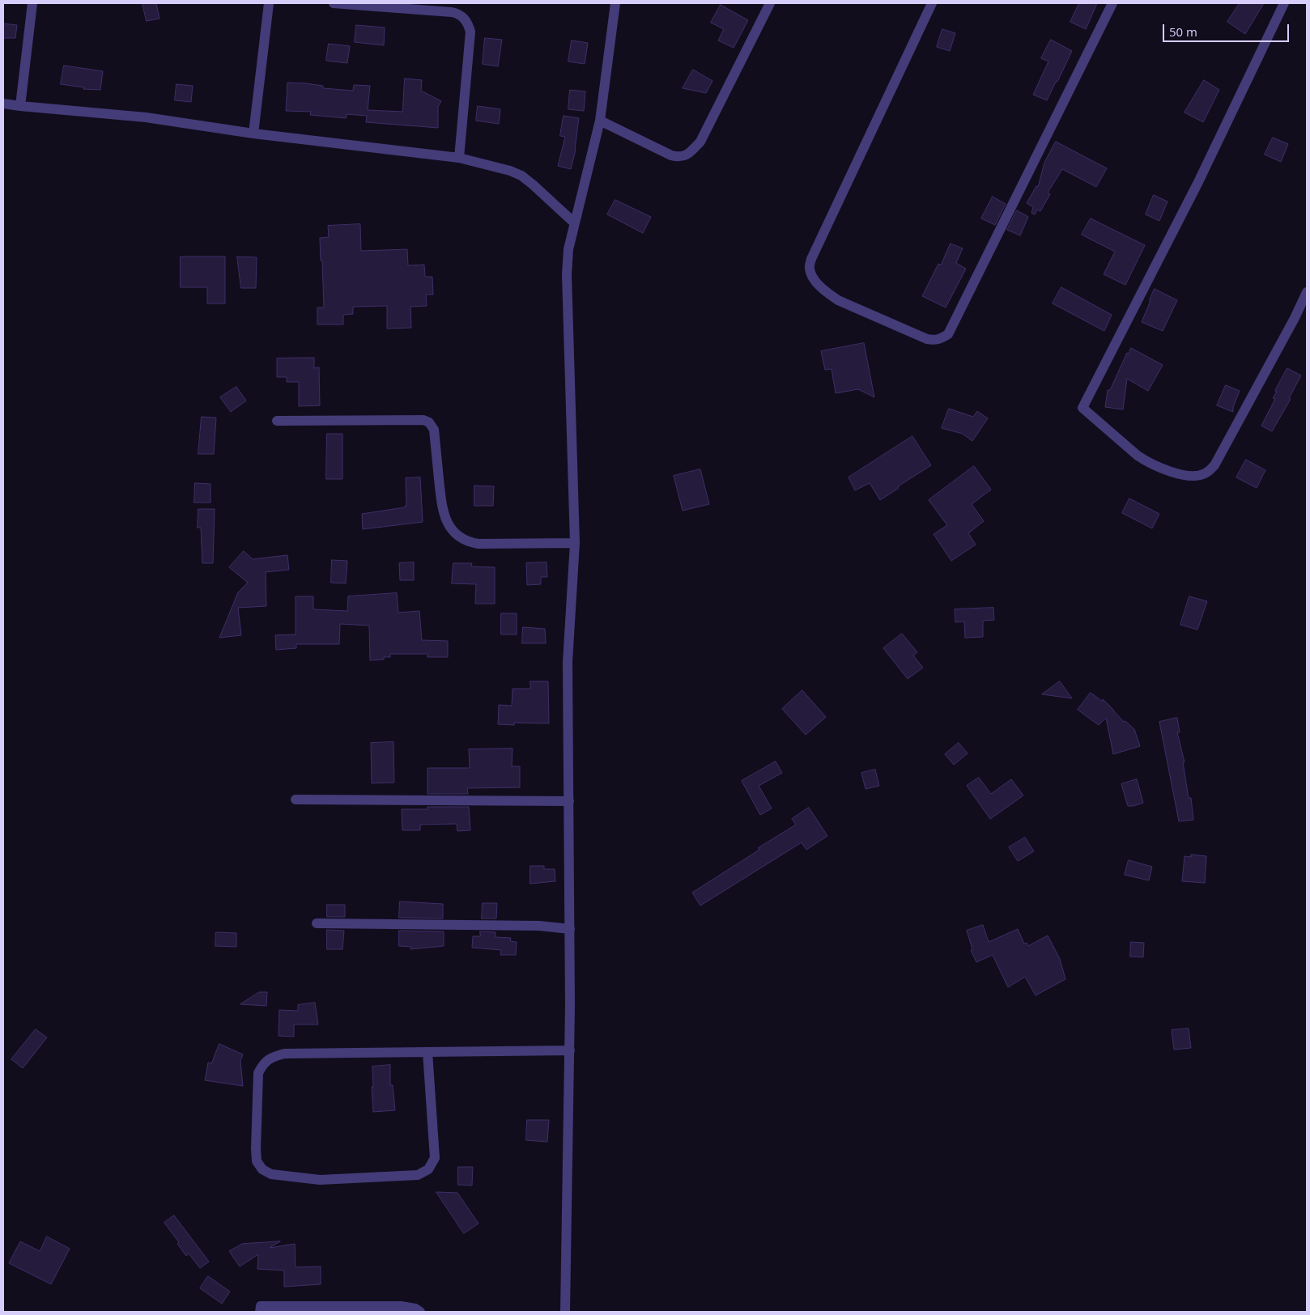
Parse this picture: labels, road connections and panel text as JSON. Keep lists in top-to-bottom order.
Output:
{
  "scale_bar": "50 m"
}
